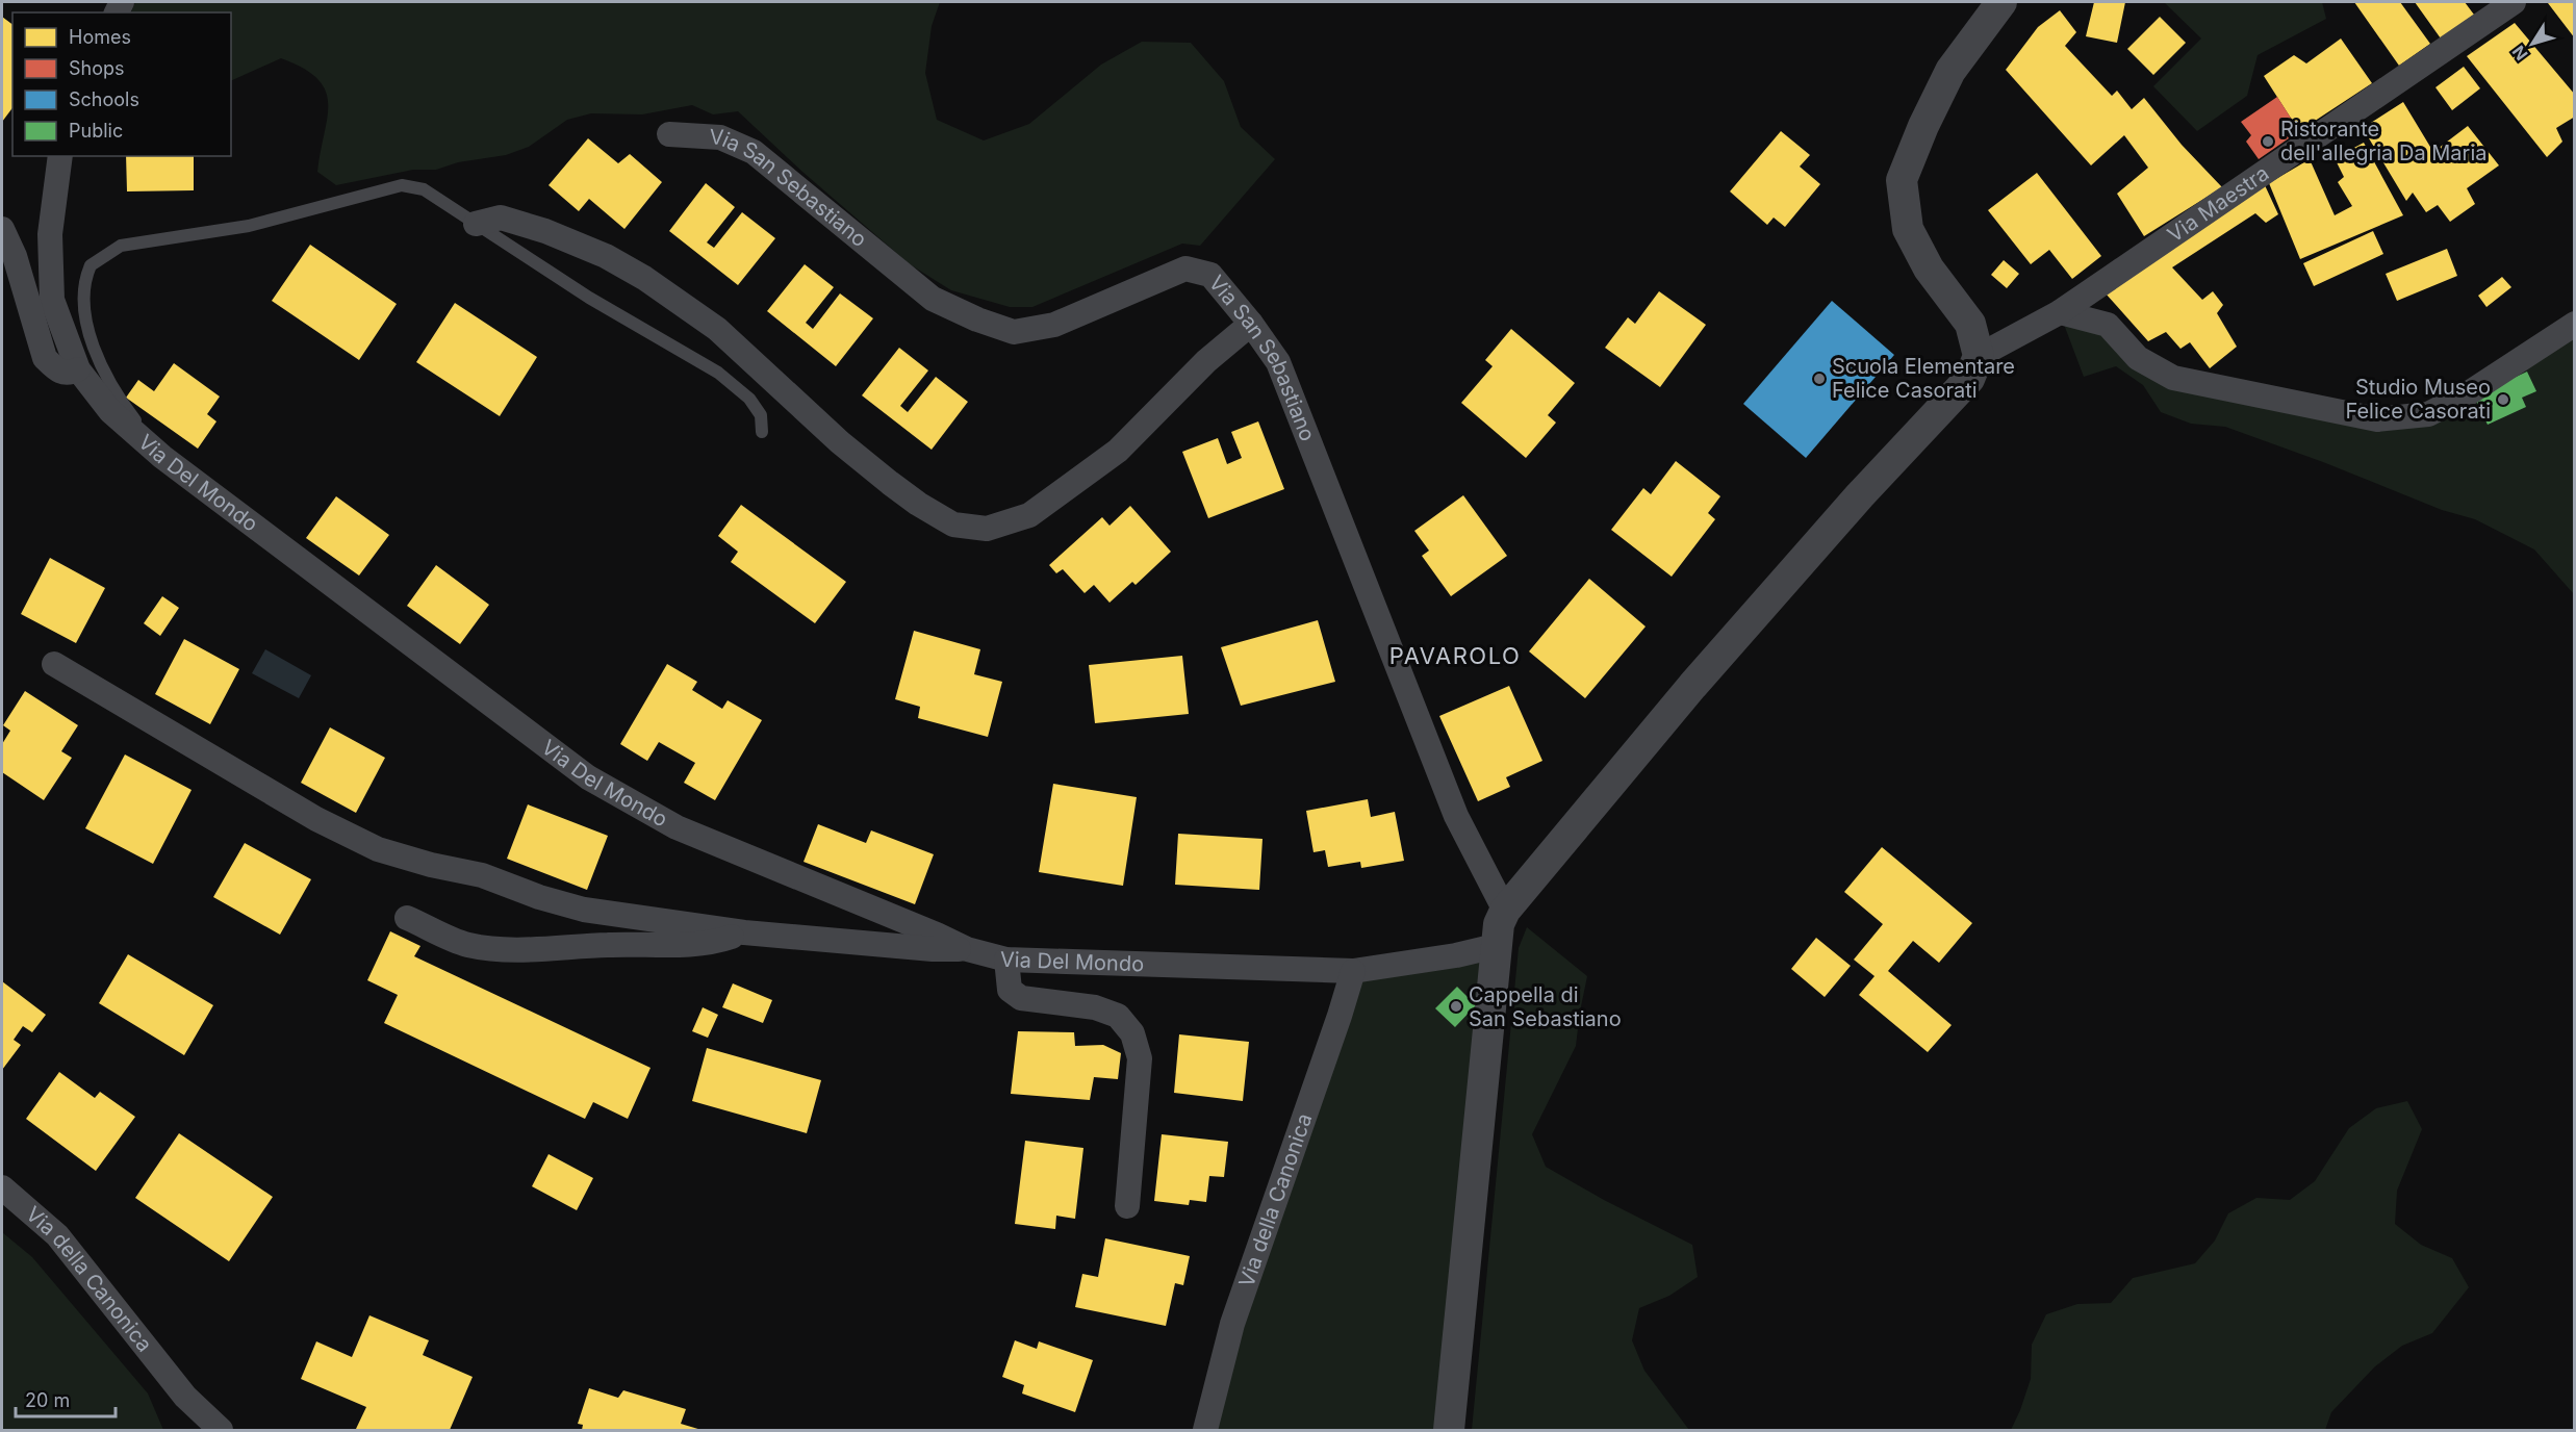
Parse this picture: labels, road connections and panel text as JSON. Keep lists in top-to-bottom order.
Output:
{
  "streets": {
    "street": [
      "Via San Sebastiano",
      "Via Maestra",
      "Via Del Mondo",
      "Via della Canonica"
    ]
  },
  "crossings": [
    ["Via Del Mondo", "Via della Canonica"]
  ],
  "districts": ["PAVAROLO"],
  "places": [
    "Ristorante dell'allegria Da Maria",
    "Scuola Elementare Felice Casorati",
    "Studio Museo Felice Casorati",
    "Cappella di San Sebastiano"
  ],
  "legend": [
    "Homes",
    "Shops",
    "Schools",
    "Public"
  ],
  "scale_bar": "20 m",
  "north": "bottom left"
}
